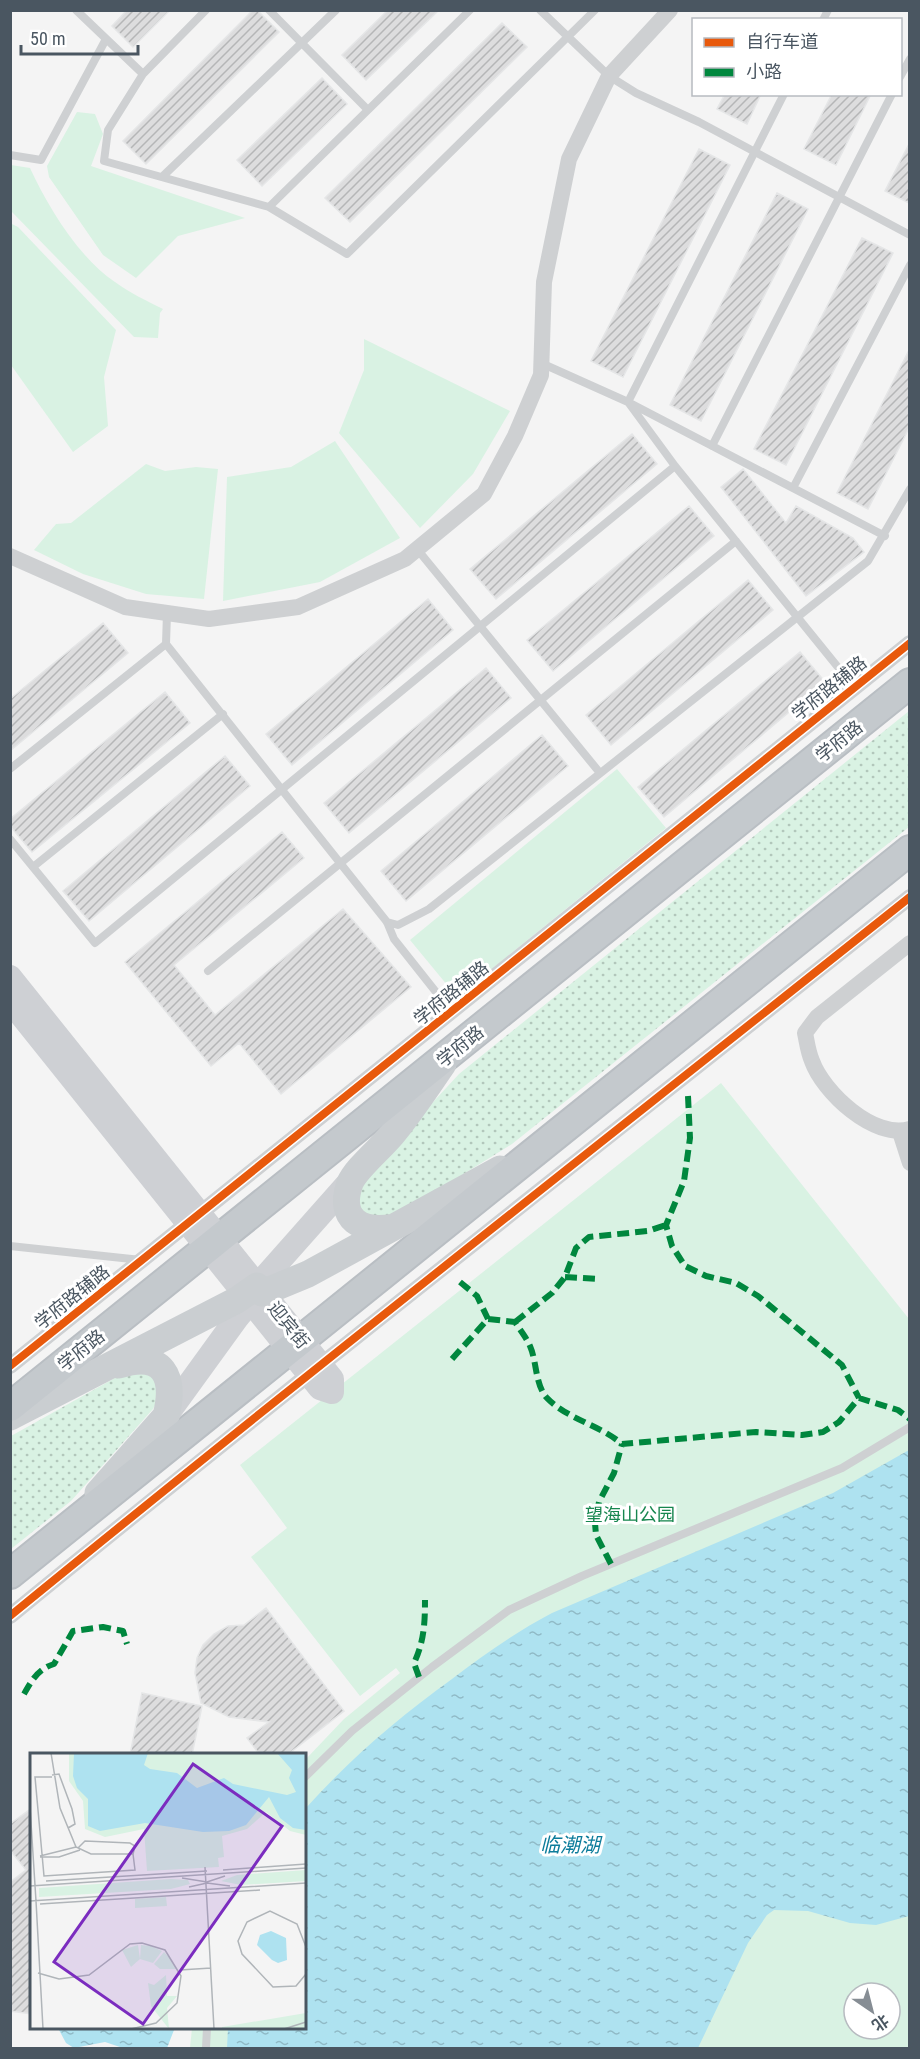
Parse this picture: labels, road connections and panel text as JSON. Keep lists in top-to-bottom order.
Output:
{
  "streets": {
    "highway": ["学府路"],
    "main road": ["迎宾街"],
    "street": ["学府路辅路"]
  },
  "crossings": [
    ["学府路辅路", "迎宾街"],
    ["学府路", "迎宾街"]
  ],
  "water": ["临潮湖"],
  "parks": ["望海山公园"],
  "legend": ["自行车道", "小路"],
  "scale_bar": "50 m",
  "north": "bottom right"
}
